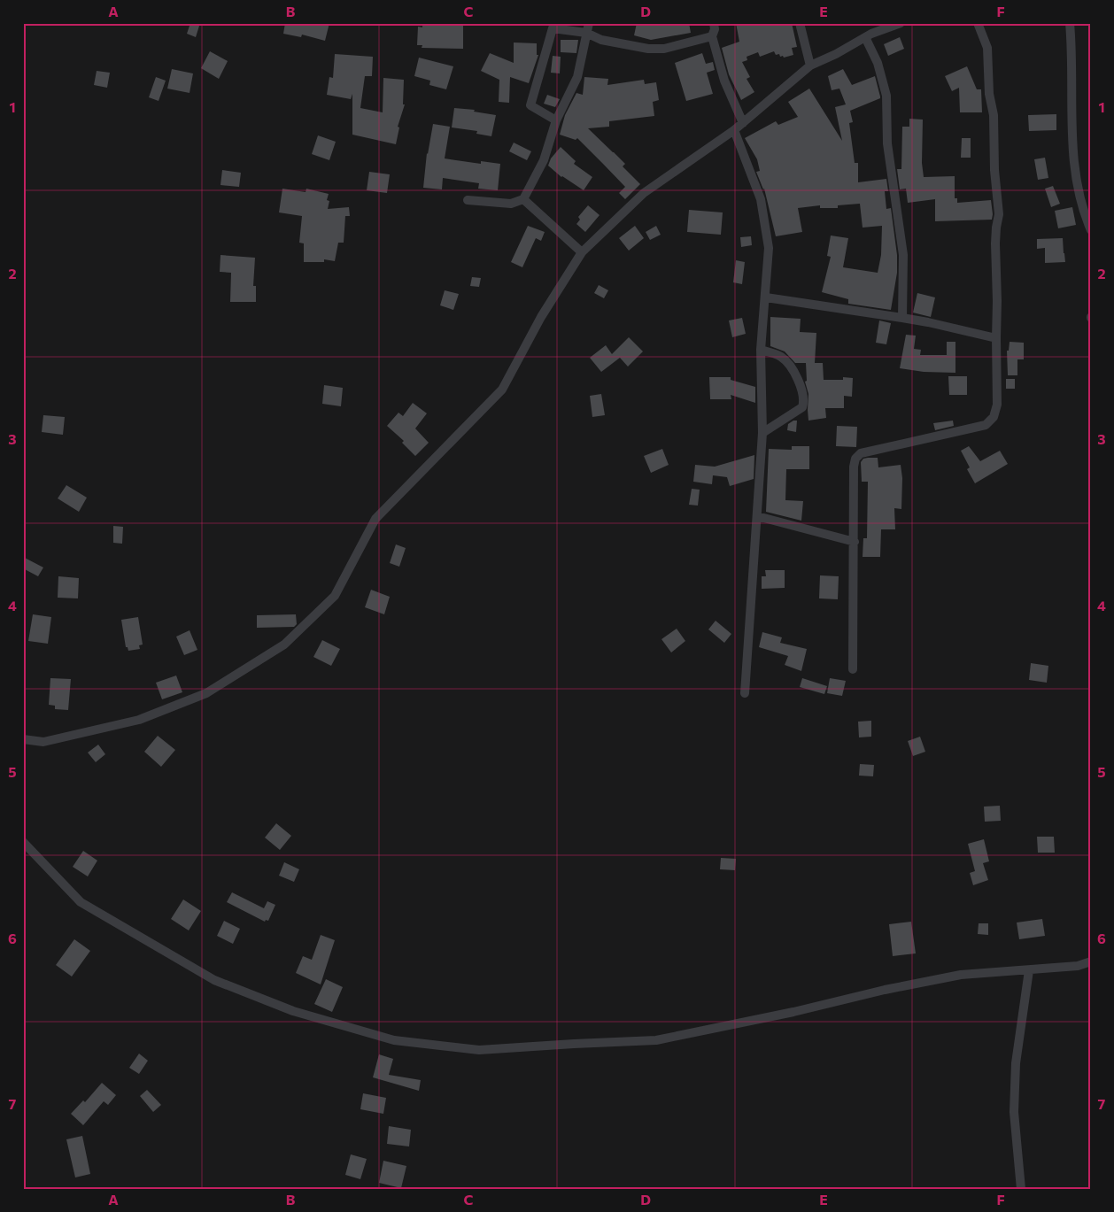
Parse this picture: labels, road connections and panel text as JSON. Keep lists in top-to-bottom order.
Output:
{
  "grid": {
    "columns": [
      "A",
      "B",
      "C",
      "D",
      "E",
      "F"
    ],
    "rows": [
      "1",
      "2",
      "3",
      "4",
      "5",
      "6",
      "7"
    ]
  }
}
